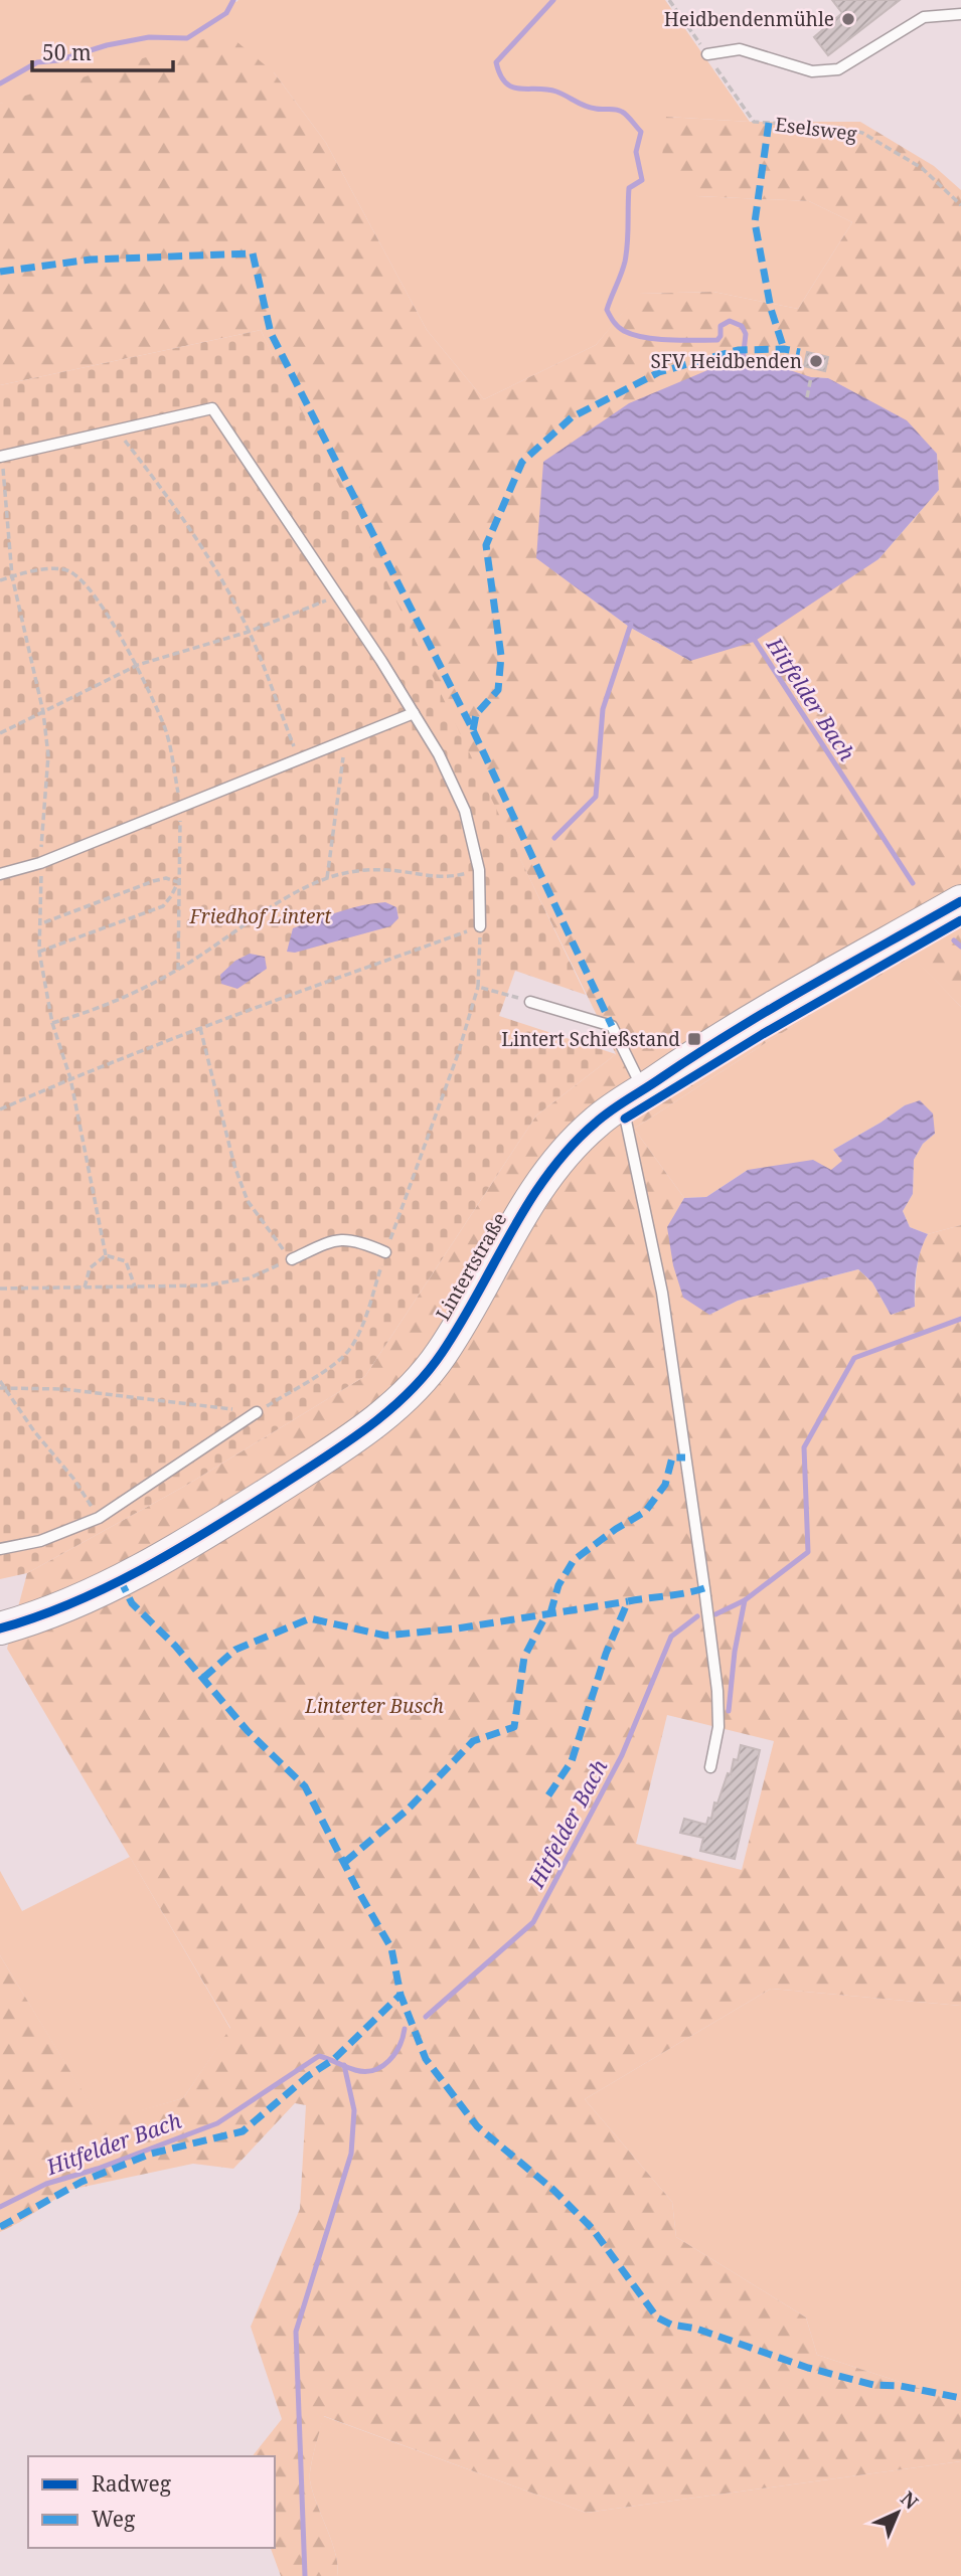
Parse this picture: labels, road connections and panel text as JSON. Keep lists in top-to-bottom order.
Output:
{
  "streets": {
    "main road": ["Lintertstraße"],
    "path": ["Eselsweg"]
  },
  "water": ["Hitfelder Bach"],
  "parks": ["Friedhof Lintert", "Linterter Busch"],
  "places": {
    "other": ["Heidbendenmühle", "SFV Heidbenden"],
    "transit": ["Lintert Schießstand"]
  },
  "legend": ["Radweg", "Weg"],
  "scale_bar": "50 m",
  "north": "top right"
}
